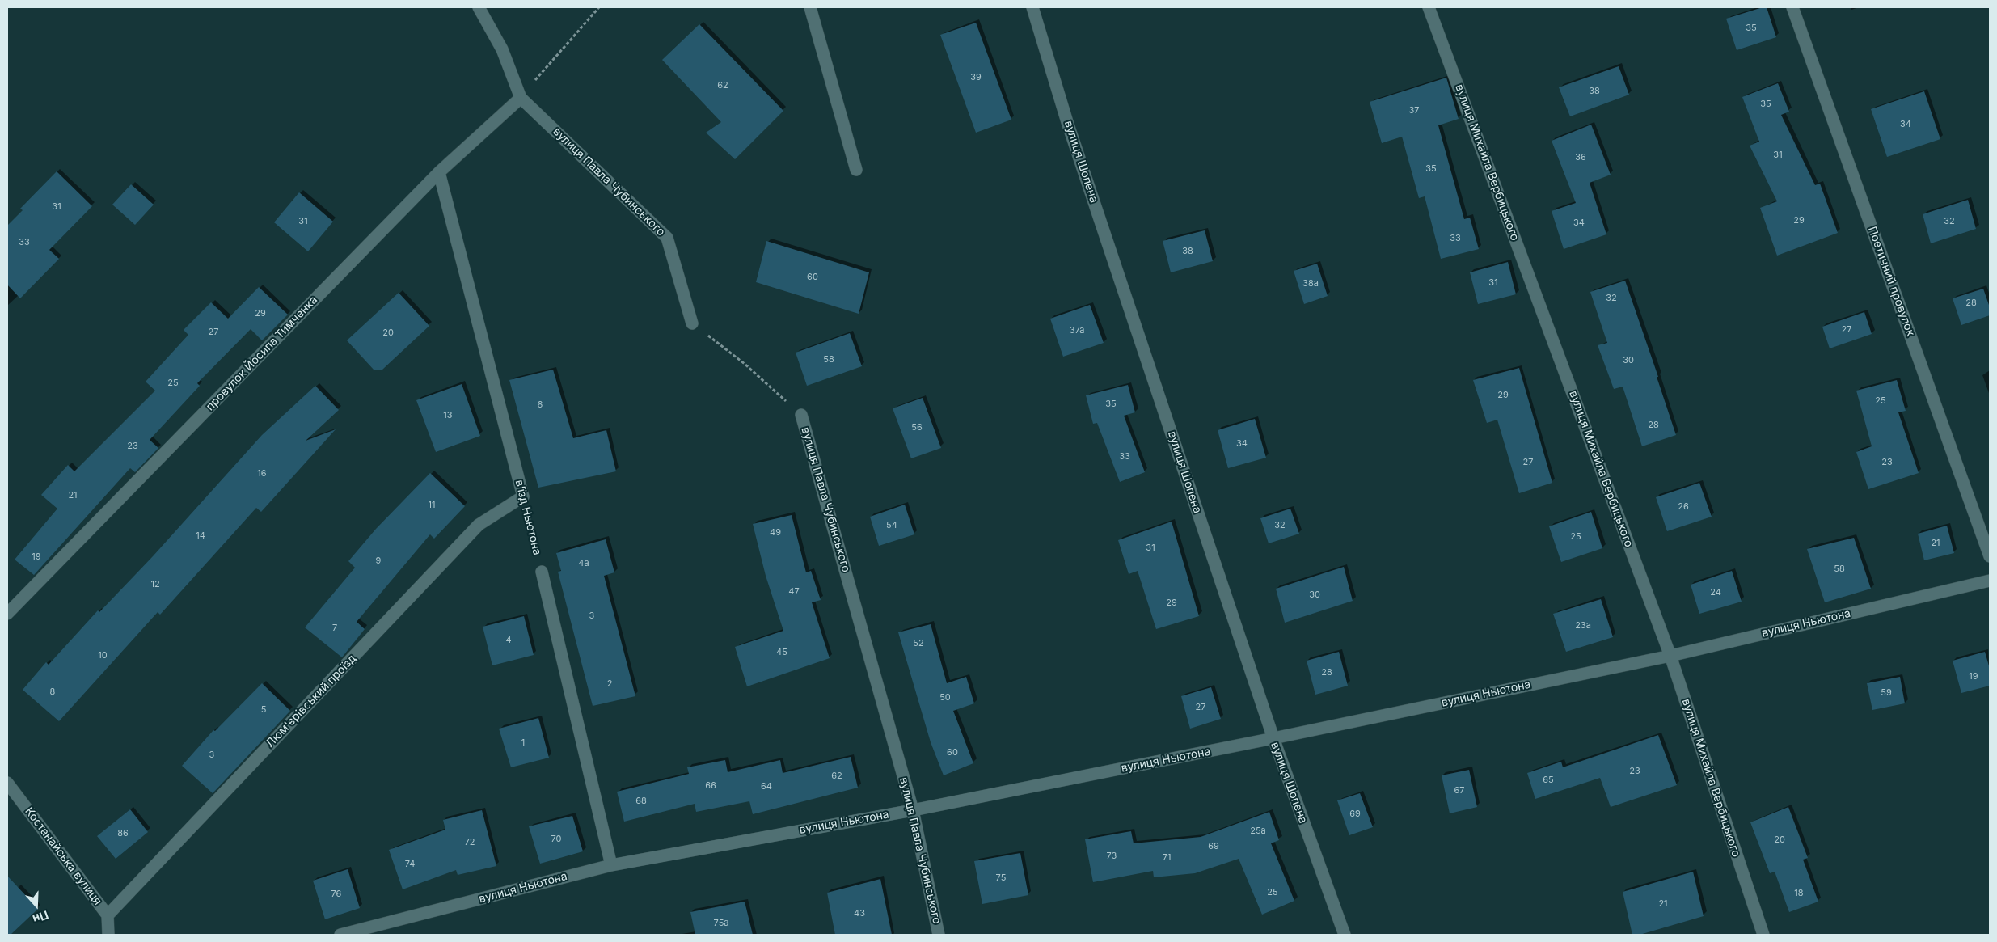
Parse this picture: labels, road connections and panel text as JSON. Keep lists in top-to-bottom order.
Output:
{
  "streets": {
    "street": [
      "вулиця Шопена",
      "вулиця Михайла Вербицького",
      "вулиця Павла Чубинського",
      "Поетичний провулок",
      "провулок Йосипа Тимченка",
      "в’їзд Ньютона",
      "вулиця Ньютона",
      "Люм'єрівський проїзд",
      "Костанайська вулиця"
    ]
  },
  "crossings": [
    ["вулиця Шопена", "вулиця Ньютона"],
    ["вулиця Михайла Вербицького", "вулиця Ньютона"],
    ["вулиця Павла Чубинського", "провулок Йосипа Тимченка"],
    ["вулиця Павла Чубинського", "вулиця Ньютона"],
    ["провулок Йосипа Тимченка", "в’їзд Ньютона"],
    ["в’їзд Ньютона", "Люм'єрівський проїзд"],
    ["Люм'єрівський проїзд", "Костанайська вулиця"]
  ],
  "house_numbers": [
    "35",
    "39",
    "62",
    "38",
    "35",
    "37",
    "34",
    "31",
    "36",
    "35",
    "31",
    "29",
    "31",
    "32",
    "34",
    "33",
    "33",
    "38",
    "60",
    "31",
    "38а",
    "32",
    "28",
    "29",
    "27",
    "37а",
    "27",
    "20",
    "58",
    "30",
    "25",
    "29",
    "25",
    "35",
    "6",
    "13",
    "28",
    "56",
    "34",
    "23",
    "33",
    "27",
    "23",
    "16",
    "21",
    "11",
    "26",
    "54",
    "32",
    "49",
    "14",
    "25",
    "21",
    "31",
    "19",
    "9",
    "4а",
    "58",
    "12",
    "47",
    "24",
    "30",
    "29",
    "3",
    "23а",
    "7",
    "4",
    "52",
    "45",
    "10",
    "28",
    "19",
    "2",
    "8",
    "59",
    "50",
    "27",
    "5",
    "1",
    "60",
    "3",
    "23",
    "62",
    "65",
    "66",
    "64",
    "67",
    "68",
    "69",
    "25а",
    "86",
    "70",
    "20",
    "72",
    "69",
    "73",
    "71",
    "74",
    "75",
    "25",
    "18",
    "76",
    "21",
    "43",
    "75а"
  ],
  "north": "bottom"
}
